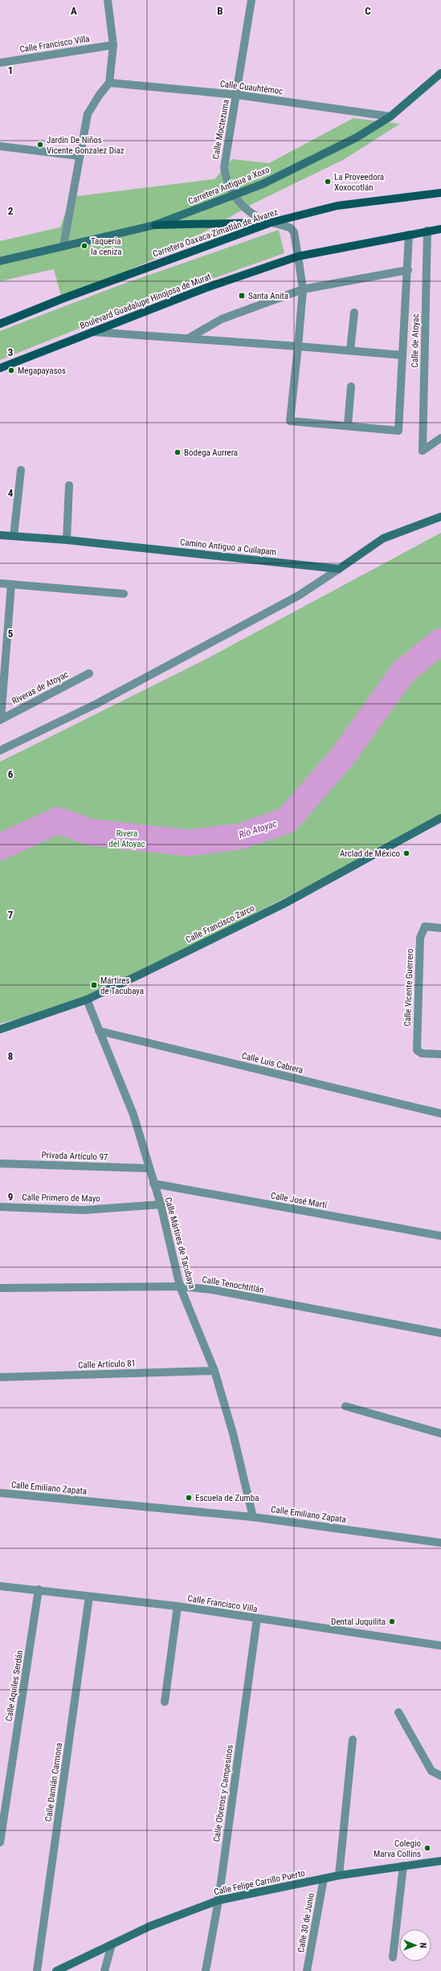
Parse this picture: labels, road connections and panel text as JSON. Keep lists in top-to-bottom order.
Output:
{
  "streets": {
    "main road": ["Carretera Oaxaca-Zimatlán de Álvarez", "Boulevard Guadalupe Hinojosa de Murat"],
    "street": [
      "Calle Francisco Villa",
      "Calle Cuauhtémoc",
      "Calle Moctezuma",
      "Carretera Antigua a Xoxo",
      "Calle de Atoyac",
      "Camino Antiguo a Cuilapam",
      "Riveras de Atoyac",
      "Calle Francisco Zarco",
      "Calle Vicente Guerrero",
      "Calle Luis Cabrera",
      "Privada Artículo 97",
      "Calle Primero de Mayo",
      "Calle José Martí",
      "Calle Mártires de Tacubaya",
      "Calle Tenochtitlán",
      "Calle Artículo 81",
      "Calle Emiliano Zapata",
      "Calle Aquiles Serdán",
      "Calle Damián Carmona",
      "Calle Obreros y Campesinos",
      "Calle Felipe Carrillo Puerto",
      "Calle 30 de Junio"
    ]
  },
  "crossings": [
    ["Calle Francisco Villa", "Calle Aquiles Serdán"],
    ["Calle Francisco Villa", "Calle Damián Carmona"],
    ["Calle Francisco Villa", "Calle Obreros y Campesinos"],
    ["Calle Cuauhtémoc", "Calle Moctezuma"],
    ["Calle Cuauhtémoc", "Carretera Antigua a Xoxo"],
    ["Calle Moctezuma", "Carretera Antigua a Xoxo"],
    ["Calle Moctezuma", "Carretera Oaxaca-Zimatlán de Álvarez"],
    ["Calle Moctezuma", "Boulevard Guadalupe Hinojosa de Murat"],
    ["Calle Francisco Zarco", "Calle Mártires de Tacubaya"],
    ["Calle Luis Cabrera", "Calle Mártires de Tacubaya"],
    ["Privada Artículo 97", "Calle Mártires de Tacubaya"],
    ["Calle Primero de Mayo", "Calle Mártires de Tacubaya"],
    ["Calle José Martí", "Calle Mártires de Tacubaya"],
    ["Calle Mártires de Tacubaya", "Calle Tenochtitlán"],
    ["Calle Mártires de Tacubaya", "Calle Artículo 81"],
    ["Calle Mártires de Tacubaya", "Calle Emiliano Zapata"],
    ["Calle Obreros y Campesinos", "Calle Felipe Carrillo Puerto"],
    ["Calle Felipe Carrillo Puerto", "Calle 30 de Junio"]
  ],
  "water": ["Río Atoyac"],
  "parks": ["Rivera del Atoyac"],
  "places": {
    "other": [
      "Jardin De Niños Vicente Gonzalez Diaz",
      "La Proveedora Xoxocotlán",
      "Taqueria la ceniza",
      "Megapayasos",
      "Bodega Aurrera",
      "Arclad de México",
      "Escuela de Zumba",
      "Dental Juquilita",
      "Colegio Marva Collins"
    ],
    "transit": ["Santa Anita", "Mártires de Tacubaya"]
  },
  "north": "right",
  "grid": {
    "columns": ["A", "B", "C"],
    "rows": [
      "1",
      "2",
      "3",
      "4",
      "5",
      "6",
      "7",
      "8",
      "9"
    ]
  }
}
